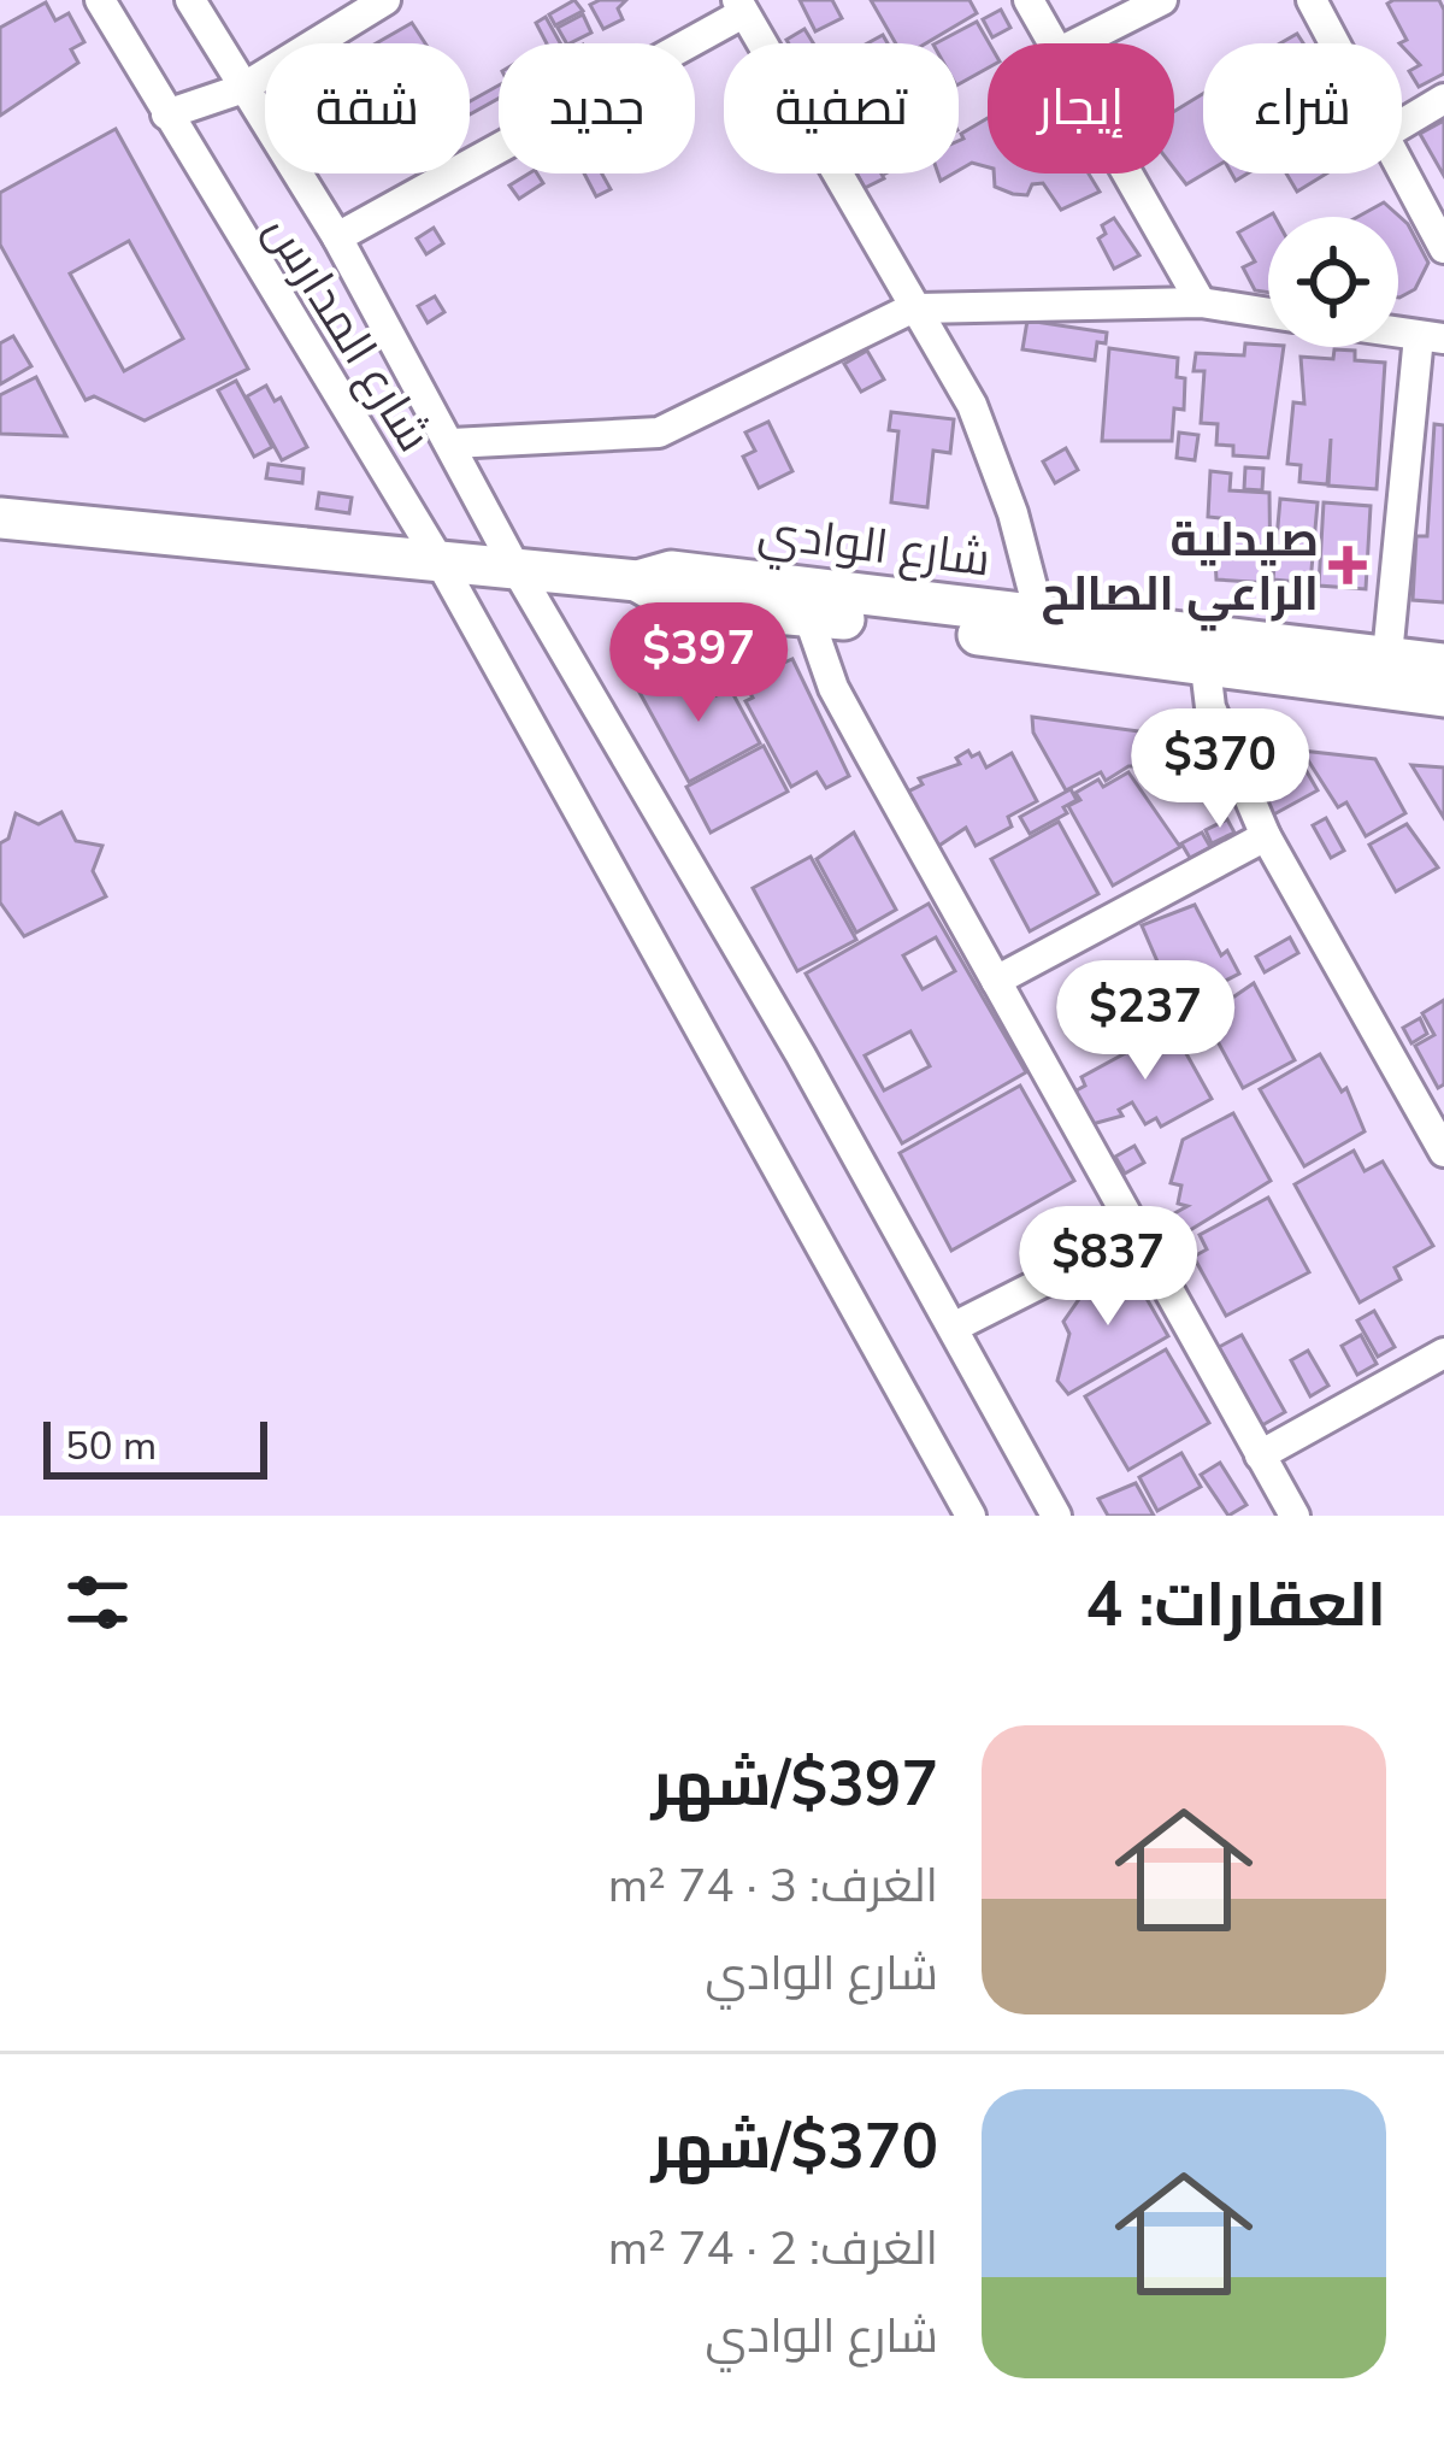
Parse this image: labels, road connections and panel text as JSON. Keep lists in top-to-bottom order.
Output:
{
  "streets": {
    "main road": ["شارع الوادي"],
    "street": ["شارع المدارس"]
  },
  "crossings": [
    ["شارع المدارس", "شارع الوادي"]
  ],
  "places": {
    "health": ["صيدلية الراعي الصالح"]
  },
  "scale_bar": "50 m",
  "page": {
    "chip": [
      "شراء",
      "إيجار",
      "تصفية",
      "جديد",
      "شقة"
    ],
    "price": [
      "$397",
      "$370",
      "$237",
      "$837"
    ],
    "scale": "50 m",
    "heading": "العقارات: 4",
    "list": [
      {
        "name": "$397/شهر",
        "note": "الغرف: 3 · 74 m² · شارع الوادي"
      },
      {
        "name": "$370/شهر",
        "note": "الغرف: 2 · 74 m² · شارع الوادي"
      }
    ]
  }
}
